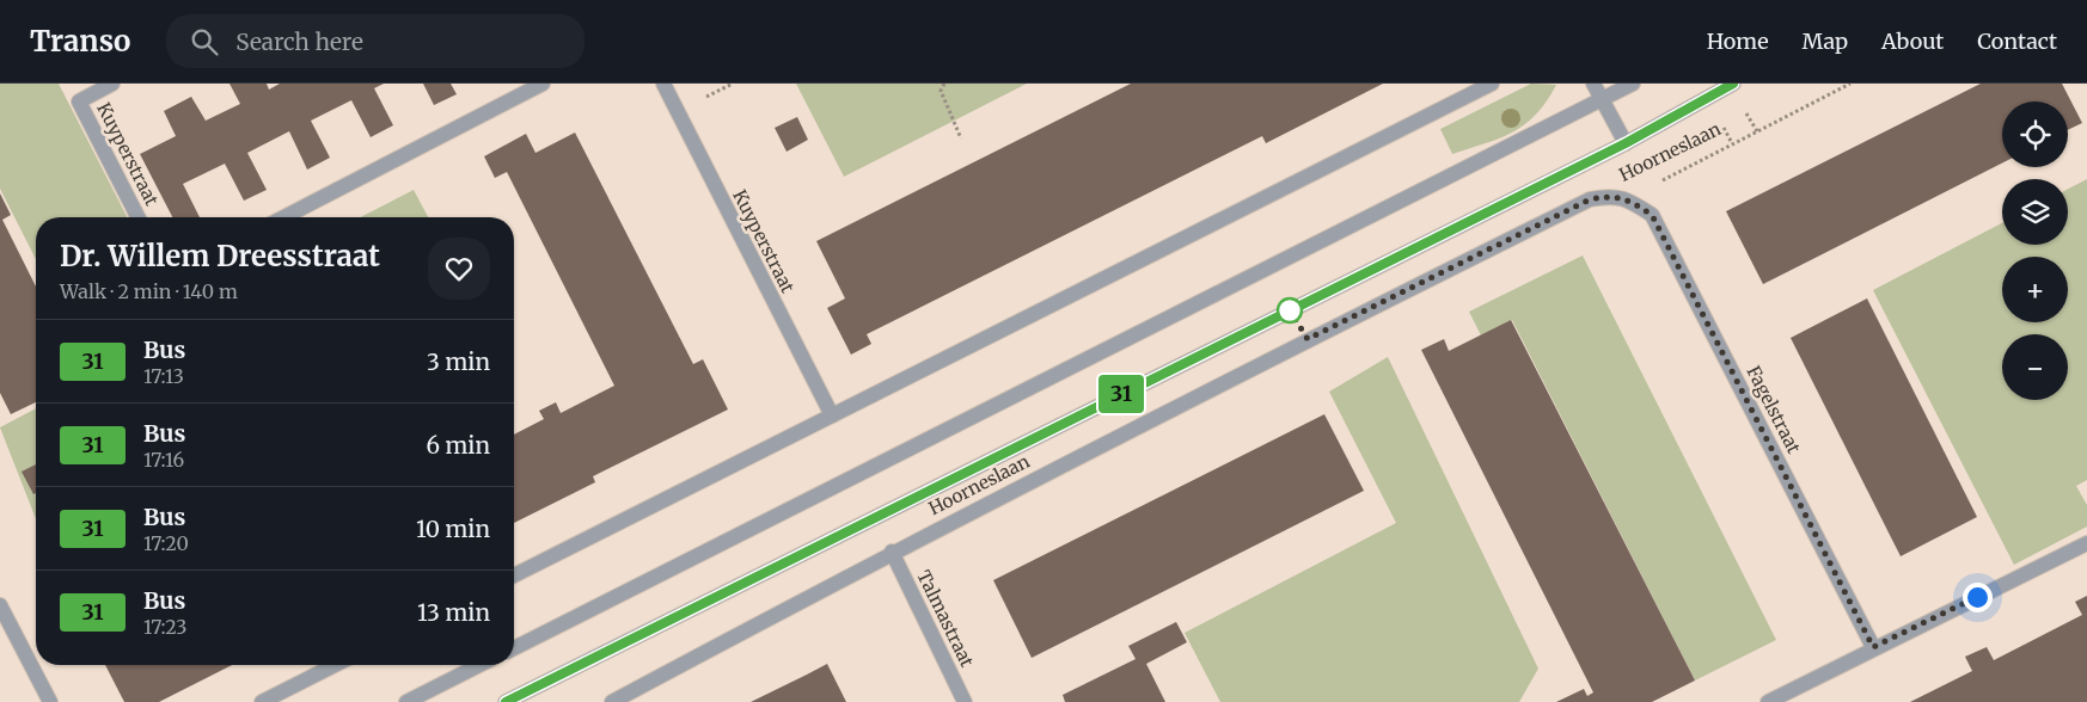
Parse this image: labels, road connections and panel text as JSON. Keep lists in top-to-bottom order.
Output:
{
  "streets": {
    "street": [
      "Hoorneslaan",
      "Kuyperstraat",
      "Fagelstraat",
      "Talmastraat"
    ]
  },
  "crossings": [
    ["Hoorneslaan", "Fagelstraat"],
    ["Hoorneslaan", "Talmastraat"]
  ],
  "lines": ["bus line 31"],
  "page": {
    "header": "Transo",
    "search": "Search here",
    "nav": [
      "Home",
      "Map",
      "About",
      "Contact"
    ],
    "on_map": "31",
    "map_buttons": ["+", "−"],
    "heading": ["Dr. Willem Dreesstraat", "Walk · 2 min · 140 m"],
    "list": [
      {
        "mark": "31",
        "name": "Bus",
        "note": "17:13",
        "value": "3 min"
      },
      {
        "mark": "31",
        "name": "Bus",
        "note": "17:16",
        "value": "6 min"
      },
      {
        "mark": "31",
        "name": "Bus",
        "note": "17:20",
        "value": "10 min"
      },
      {
        "mark": "31",
        "name": "Bus",
        "note": "17:23",
        "value": "13 min"
      }
    ]
  }
}
